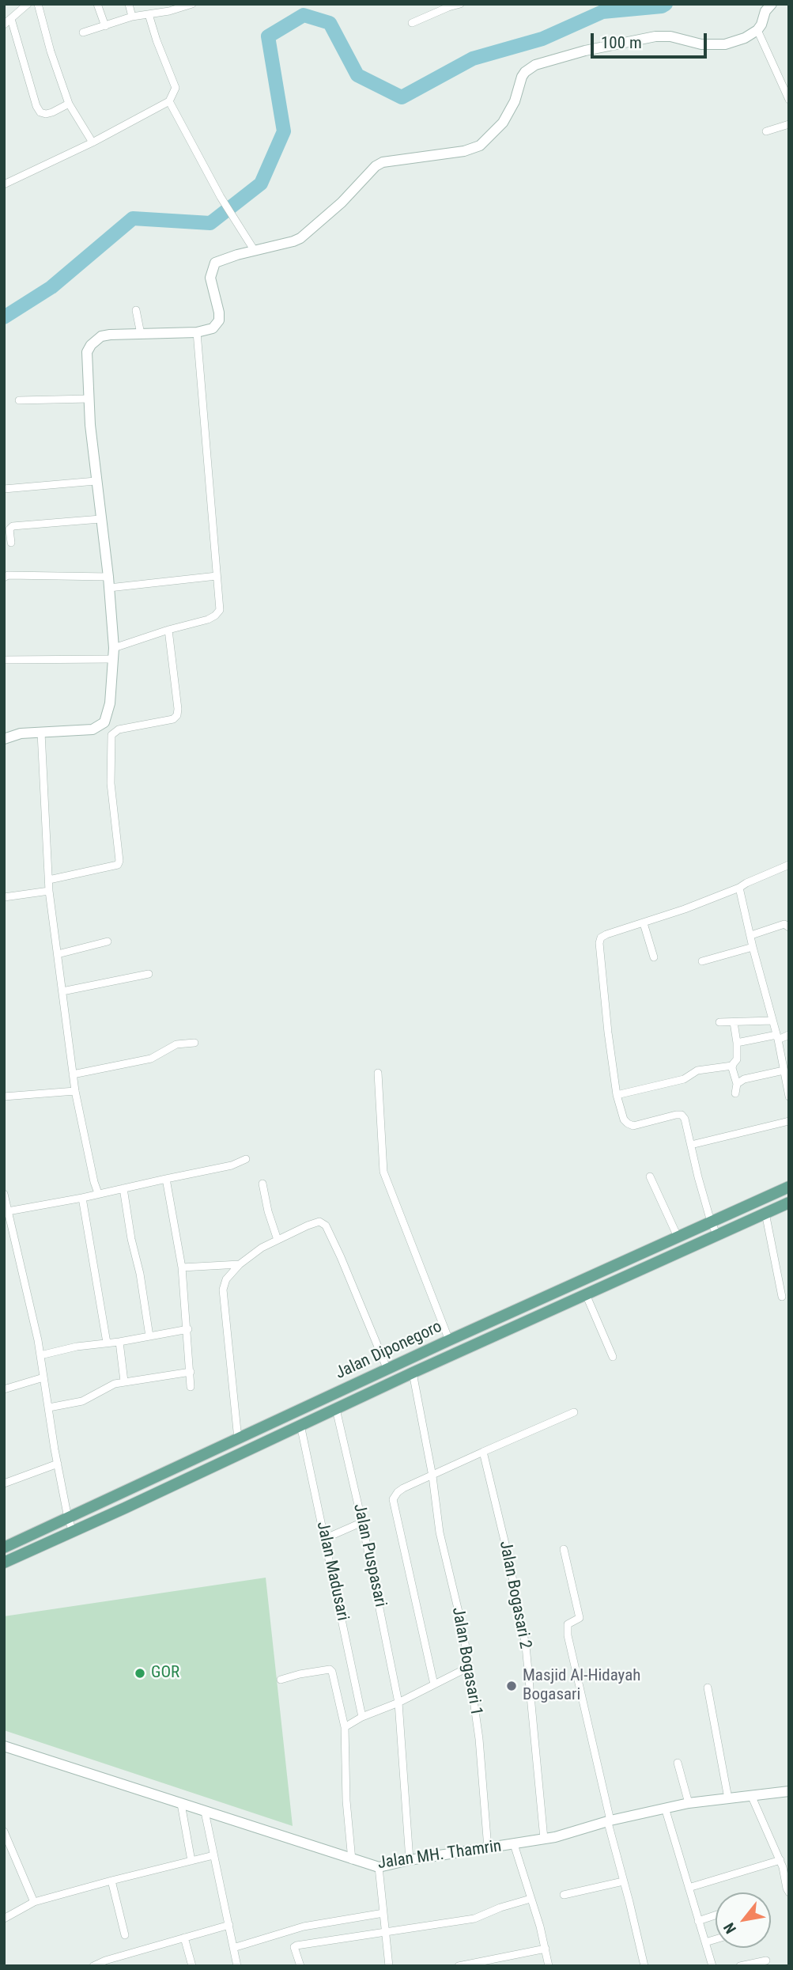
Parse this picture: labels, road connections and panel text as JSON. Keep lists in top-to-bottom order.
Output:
{
  "streets": {
    "main road": ["Jalan Diponegoro"],
    "street": [
      "Jalan Puspasari",
      "Jalan Madusari",
      "Jalan Bogasari 2",
      "Jalan Bogasari 1",
      "Jalan MH. Thamrin"
    ]
  },
  "crossings": [
    ["Jalan Diponegoro", "Jalan Puspasari"],
    ["Jalan Diponegoro", "Jalan Madusari"],
    ["Jalan Diponegoro", "Jalan Bogasari 1"],
    ["Jalan Puspasari", "Jalan MH. Thamrin"],
    ["Jalan Bogasari 2", "Jalan MH. Thamrin"],
    ["Jalan Bogasari 1", "Jalan MH. Thamrin"]
  ],
  "places": ["GOR", "Masjid Al-Hidayah Bogasari"],
  "scale_bar": "100 m",
  "north": "bottom left"
}
